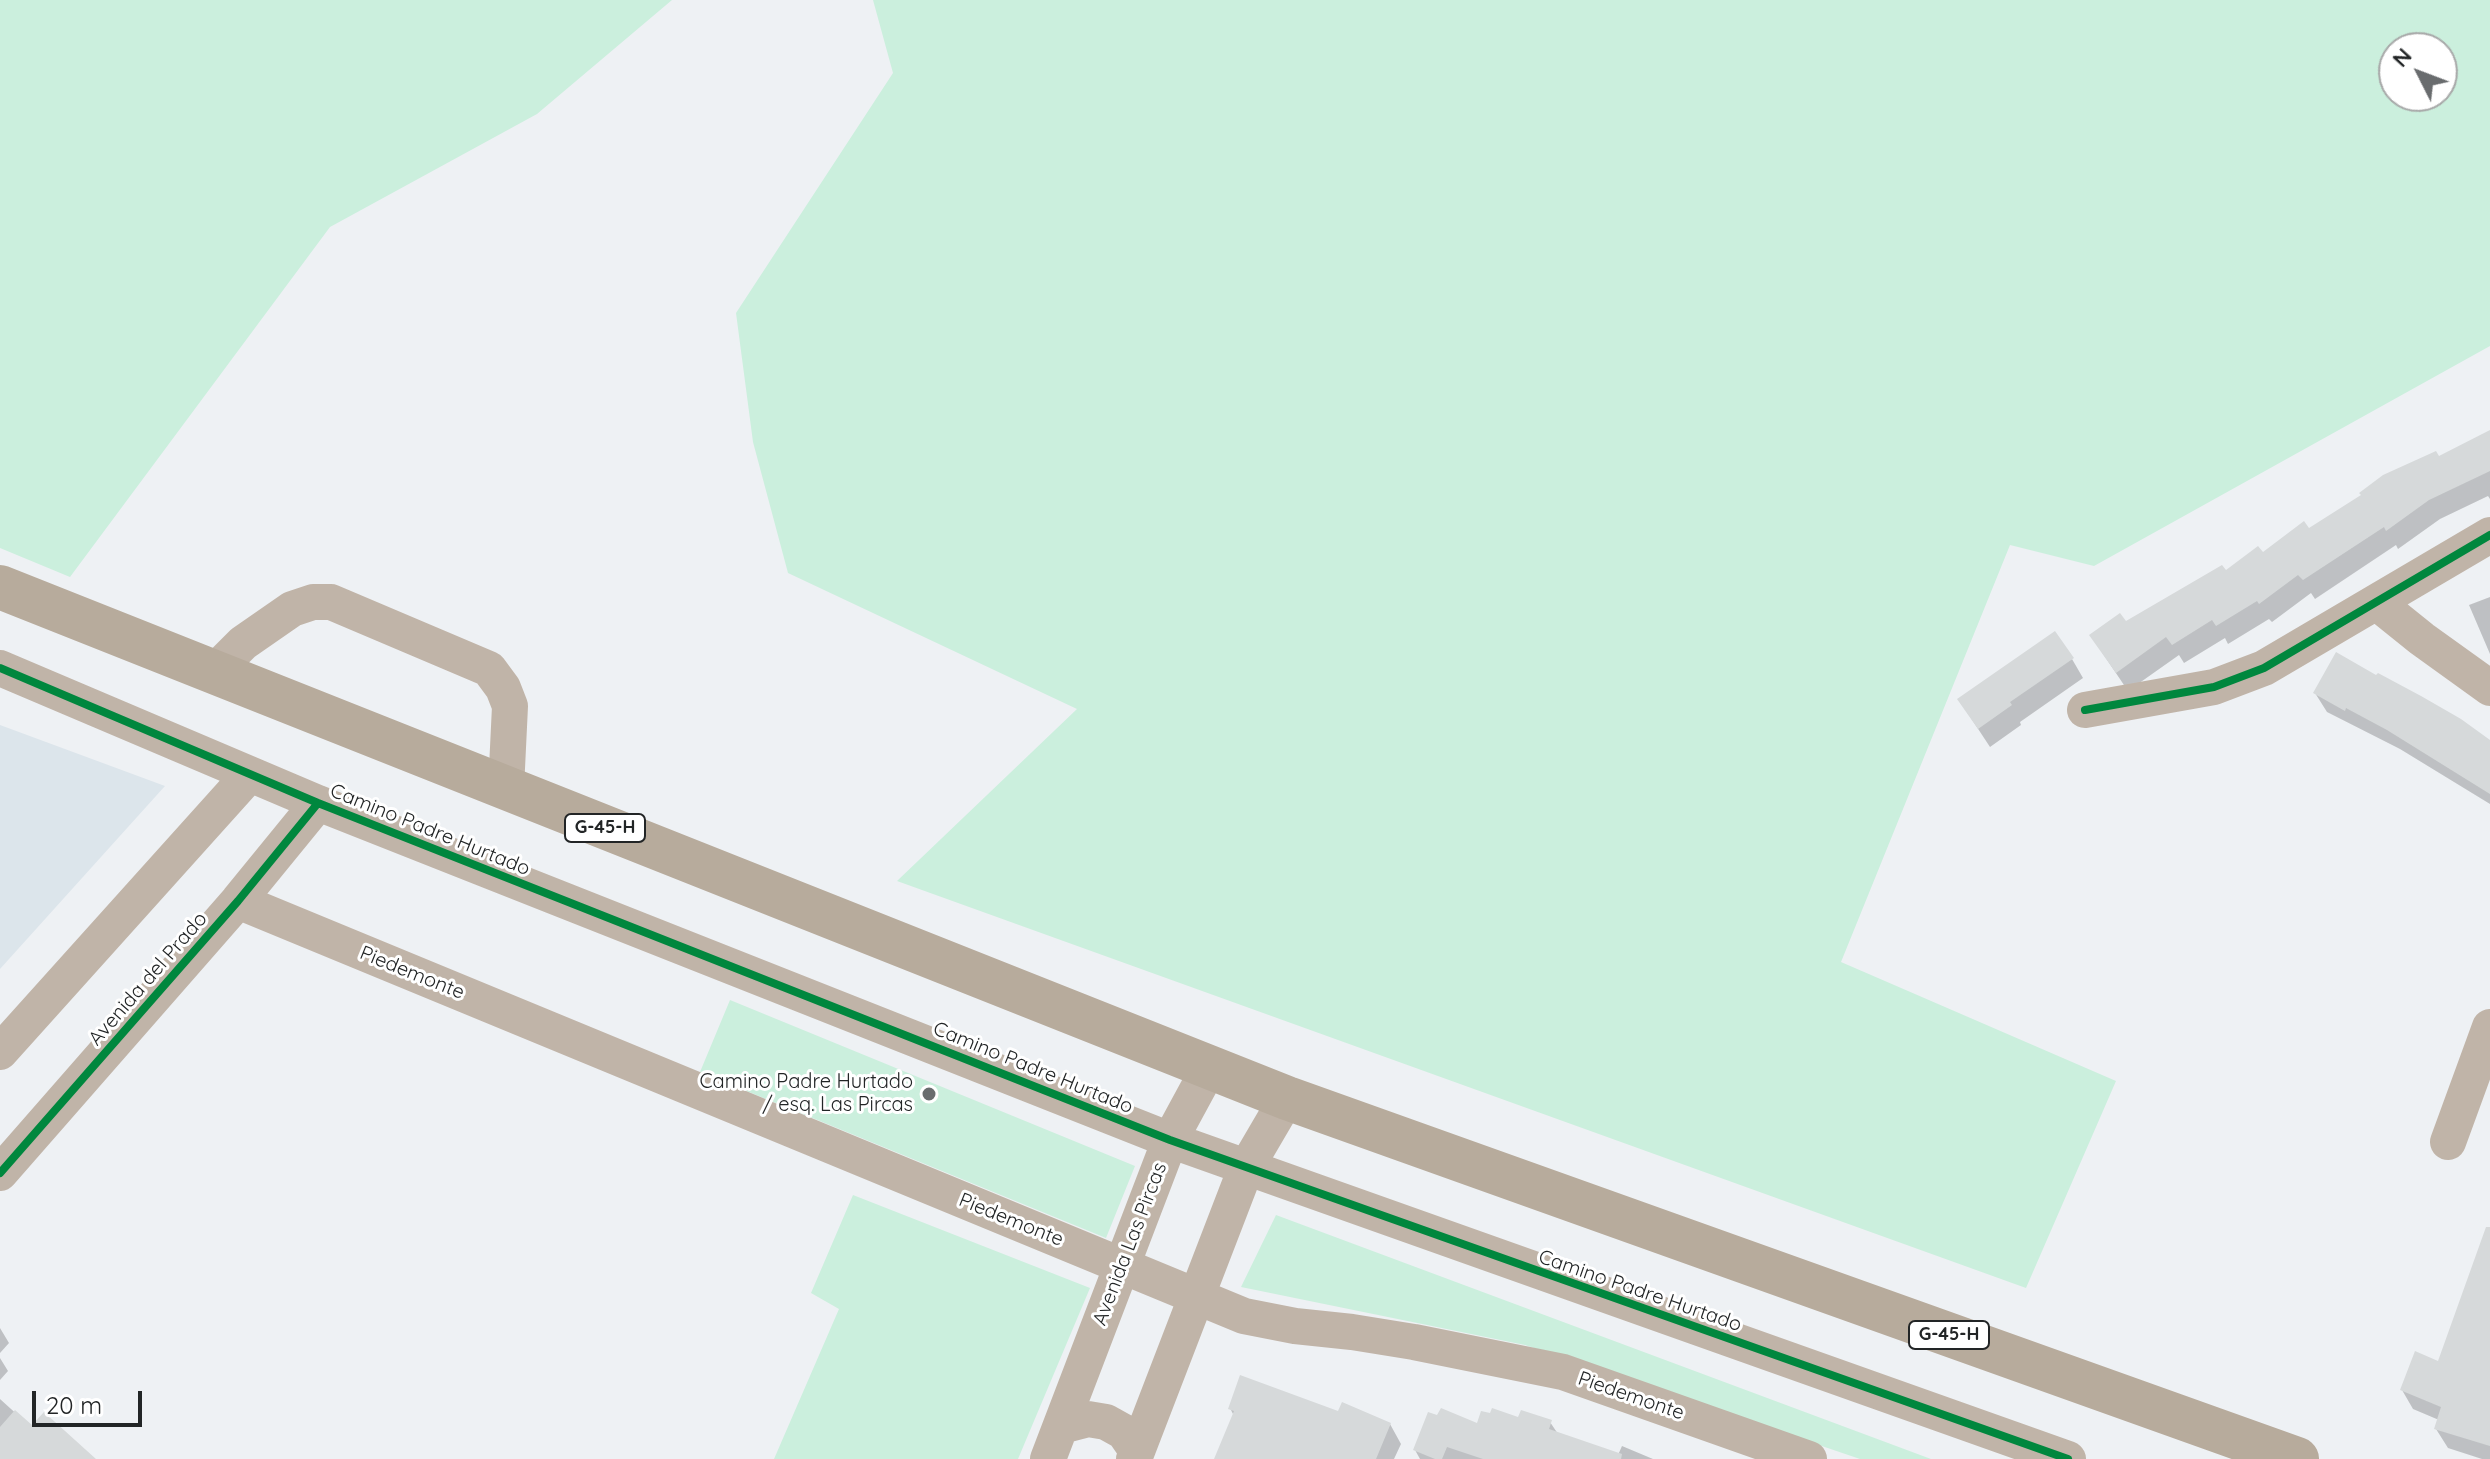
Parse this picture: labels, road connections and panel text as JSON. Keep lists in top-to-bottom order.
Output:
{
  "streets": {
    "main road": ["G-45-H"],
    "street": [
      "Camino Padre Hurtado",
      "Piedemonte",
      "Avenida del Prado",
      "Avenida Las Pircas"
    ]
  },
  "crossings": [
    ["G-45-H", "Avenida Las Pircas"],
    ["Camino Padre Hurtado", "Avenida del Prado"],
    ["Camino Padre Hurtado", "Avenida Las Pircas"],
    ["Piedemonte", "Avenida del Prado"],
    ["Piedemonte", "Avenida Las Pircas"]
  ],
  "places": ["Camino Padre Hurtado / esq. Las Pircas"],
  "scale_bar": "20 m",
  "north": "top left"
}
